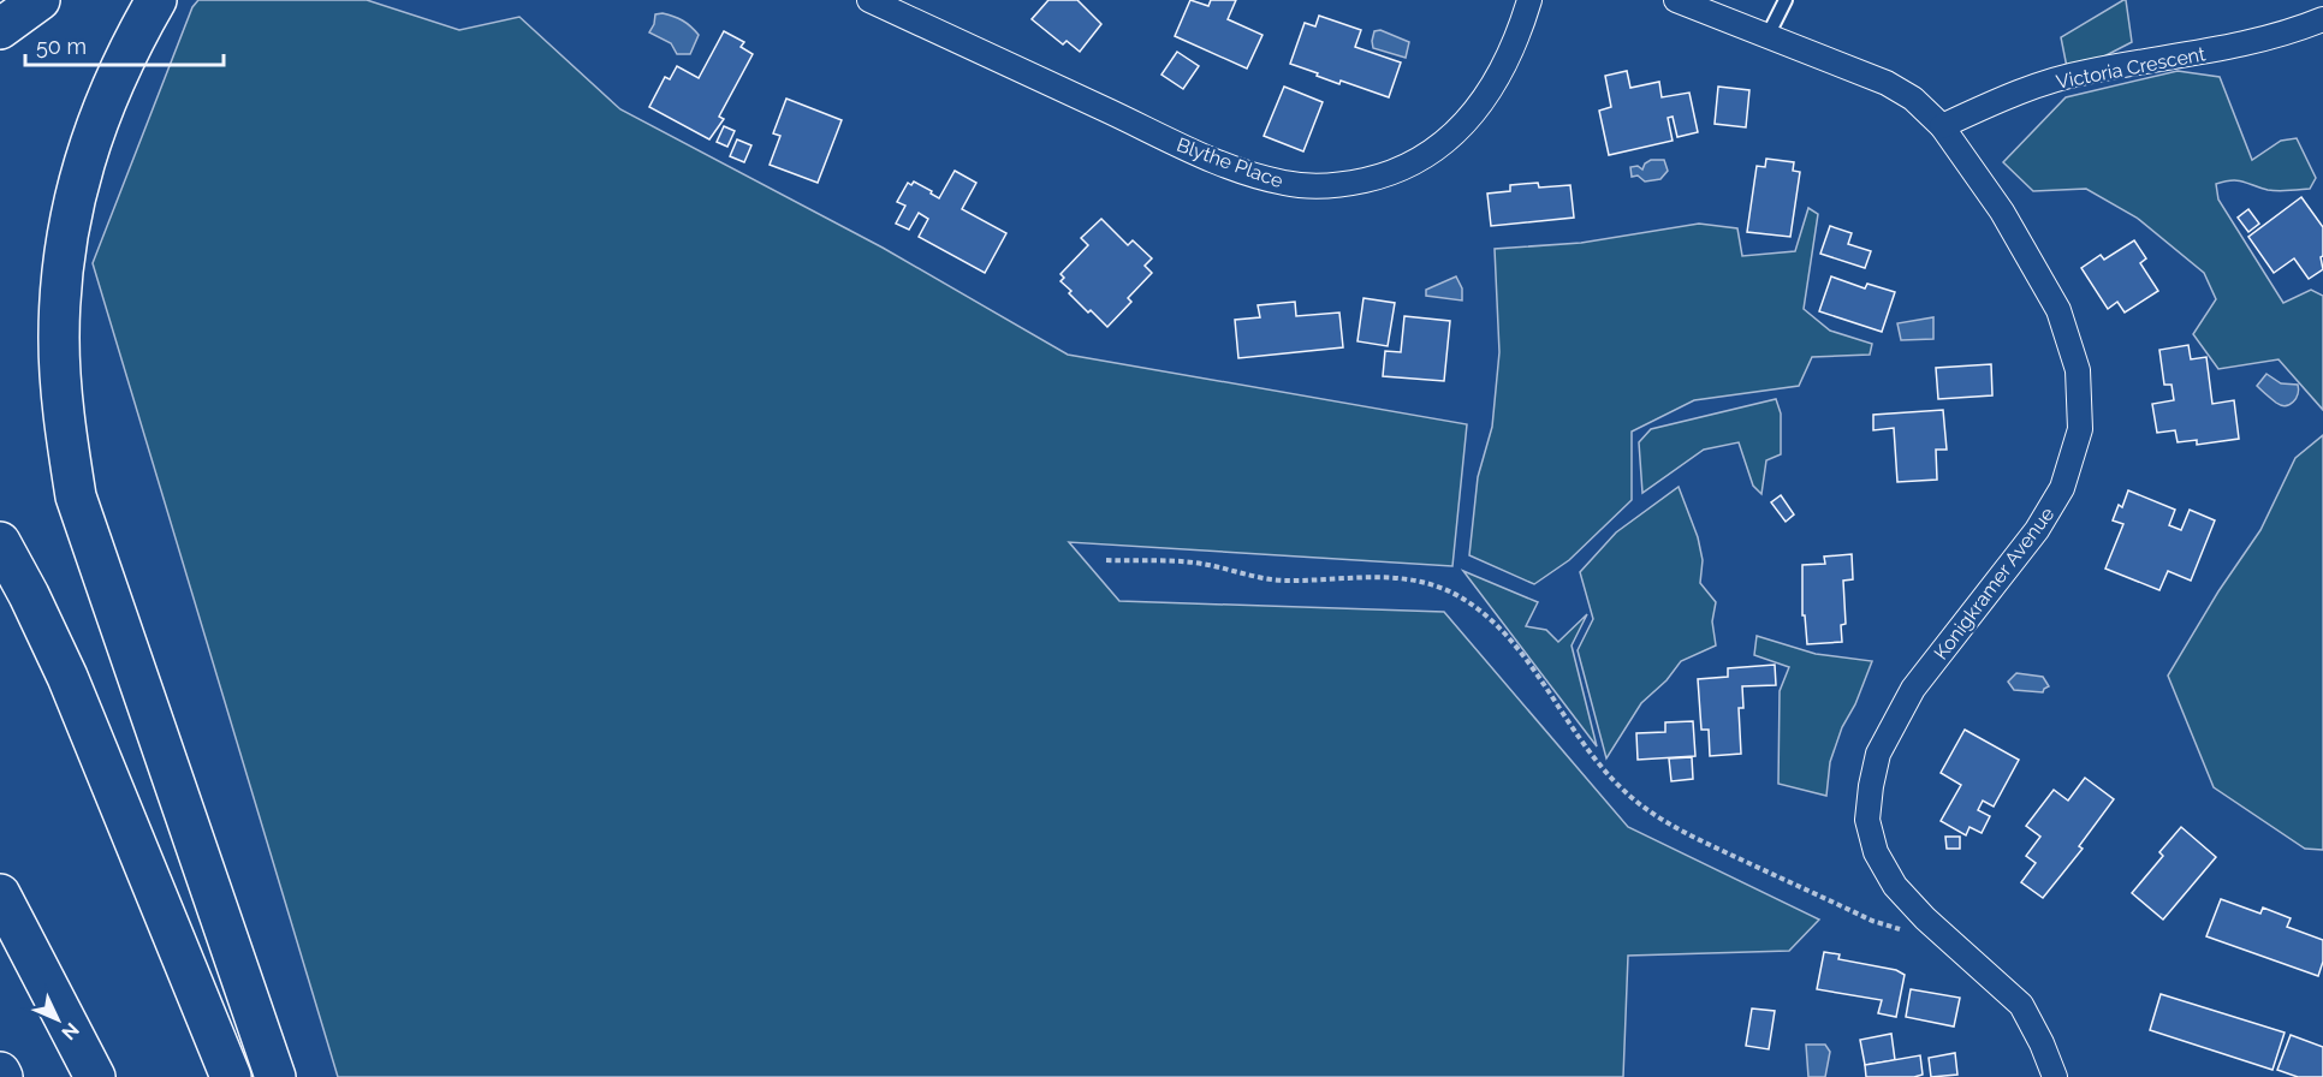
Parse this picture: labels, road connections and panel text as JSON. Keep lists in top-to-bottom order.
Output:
{
  "streets": {
    "street": ["Victoria Crescent", "Blythe Place", "Konigkramer Avenue"]
  },
  "crossings": [
    ["Victoria Crescent", "Konigkramer Avenue"]
  ],
  "scale_bar": "50 m",
  "north": "bottom right"
}
